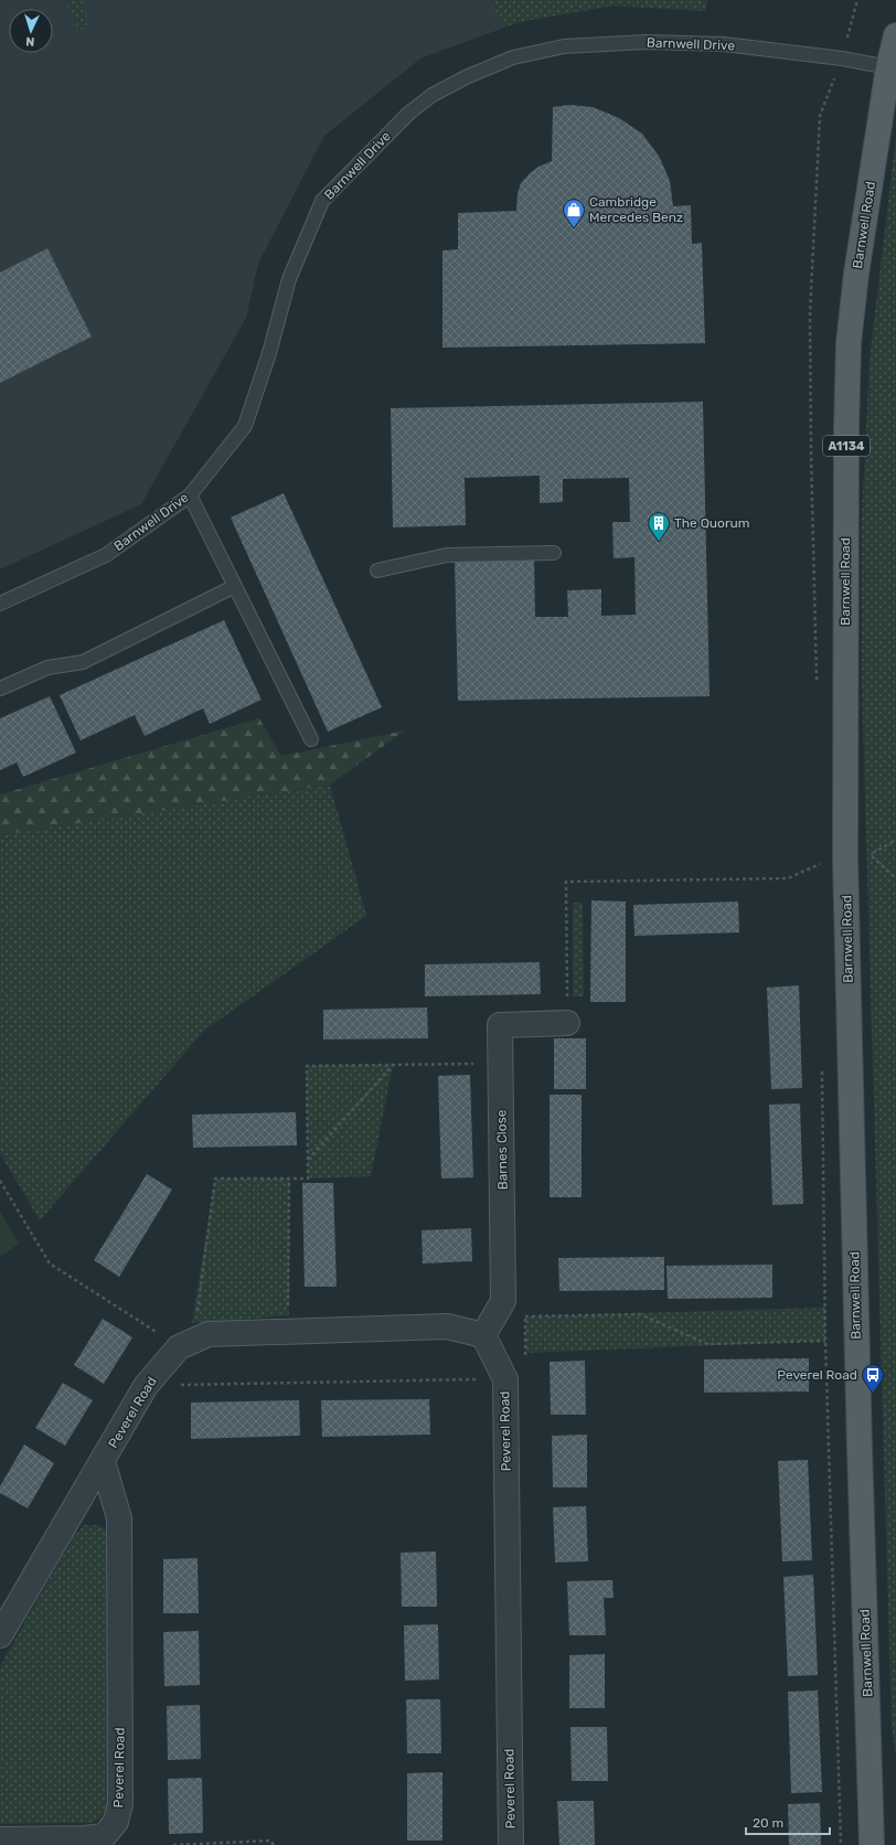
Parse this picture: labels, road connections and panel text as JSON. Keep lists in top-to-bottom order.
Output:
{
  "streets": {
    "main road": ["Barnwell Road", "A1134"],
    "street": ["Barnes Close", "Peverel Road"],
    "lane": ["Barnwell Drive"]
  },
  "crossings": [
    ["Barnwell Drive", "Barnwell Road"],
    ["Barnes Close", "Peverel Road"]
  ],
  "places": {
    "shop": ["Cambridge Mercedes Benz"],
    "building": ["The Quorum"],
    "bus stop": ["Peverel Road"]
  },
  "scale_bar": "20 m",
  "north": "bottom"
}
